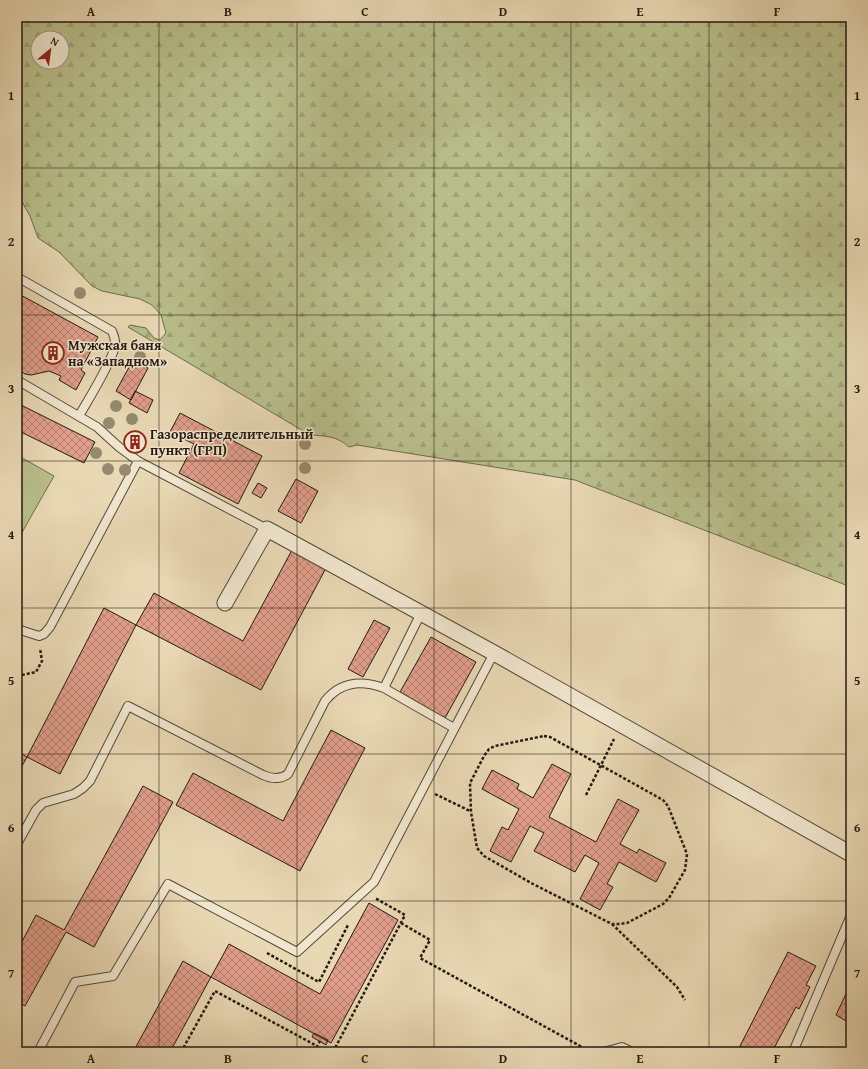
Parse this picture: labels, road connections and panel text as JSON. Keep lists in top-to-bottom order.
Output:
{
  "places": {
    "building": ["Мужская баня на «Западном»", "Газораспределительный пункт (ГРП)"]
  },
  "north": "top right",
  "grid": {
    "columns": [
      "A",
      "B",
      "C",
      "D",
      "E",
      "F"
    ],
    "rows": [
      "1",
      "2",
      "3",
      "4",
      "5",
      "6",
      "7"
    ]
  }
}
